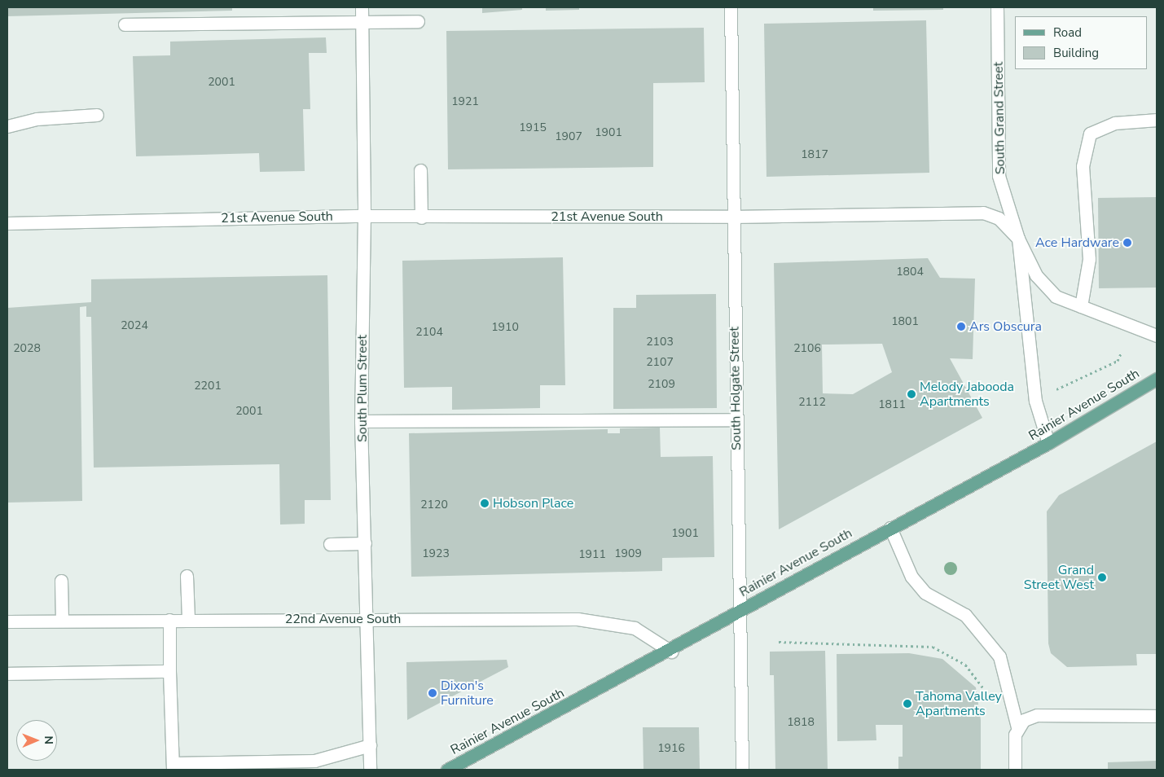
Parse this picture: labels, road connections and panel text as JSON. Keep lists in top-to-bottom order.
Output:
{
  "streets": {
    "main road": ["Rainier Avenue South"],
    "street": [
      "South Grand Street",
      "21st Avenue South",
      "South Plum Street",
      "South Holgate Street",
      "22nd Avenue South"
    ]
  },
  "crossings": [
    ["South Grand Street", "21st Avenue South"],
    ["South Grand Street", "Rainier Avenue South"],
    ["21st Avenue South", "South Plum Street"],
    ["21st Avenue South", "South Holgate Street"],
    ["South Plum Street", "22nd Avenue South"],
    ["South Holgate Street", "Rainier Avenue South"],
    ["Rainier Avenue South", "22nd Avenue South"]
  ],
  "places": [
    "Ace Hardware",
    "Ars Obscura",
    "Melody Jabooda Apartments",
    "Hobson Place",
    "Grand Street West",
    "Dixon's Furniture",
    "Tahoma Valley Apartments"
  ],
  "house_numbers": [
    "2001",
    "1921",
    "1915",
    "1901",
    "1907",
    "1817",
    "1804",
    "1801",
    "2024",
    "1910",
    "2104",
    "2103",
    "2028",
    "2106",
    "2107",
    "2109",
    "2201",
    "2112",
    "1811",
    "2001",
    "2120",
    "1901",
    "1923",
    "1909",
    "1911",
    "1818",
    "1916"
  ],
  "legend": ["Road", "Building"],
  "north": "right"
}
